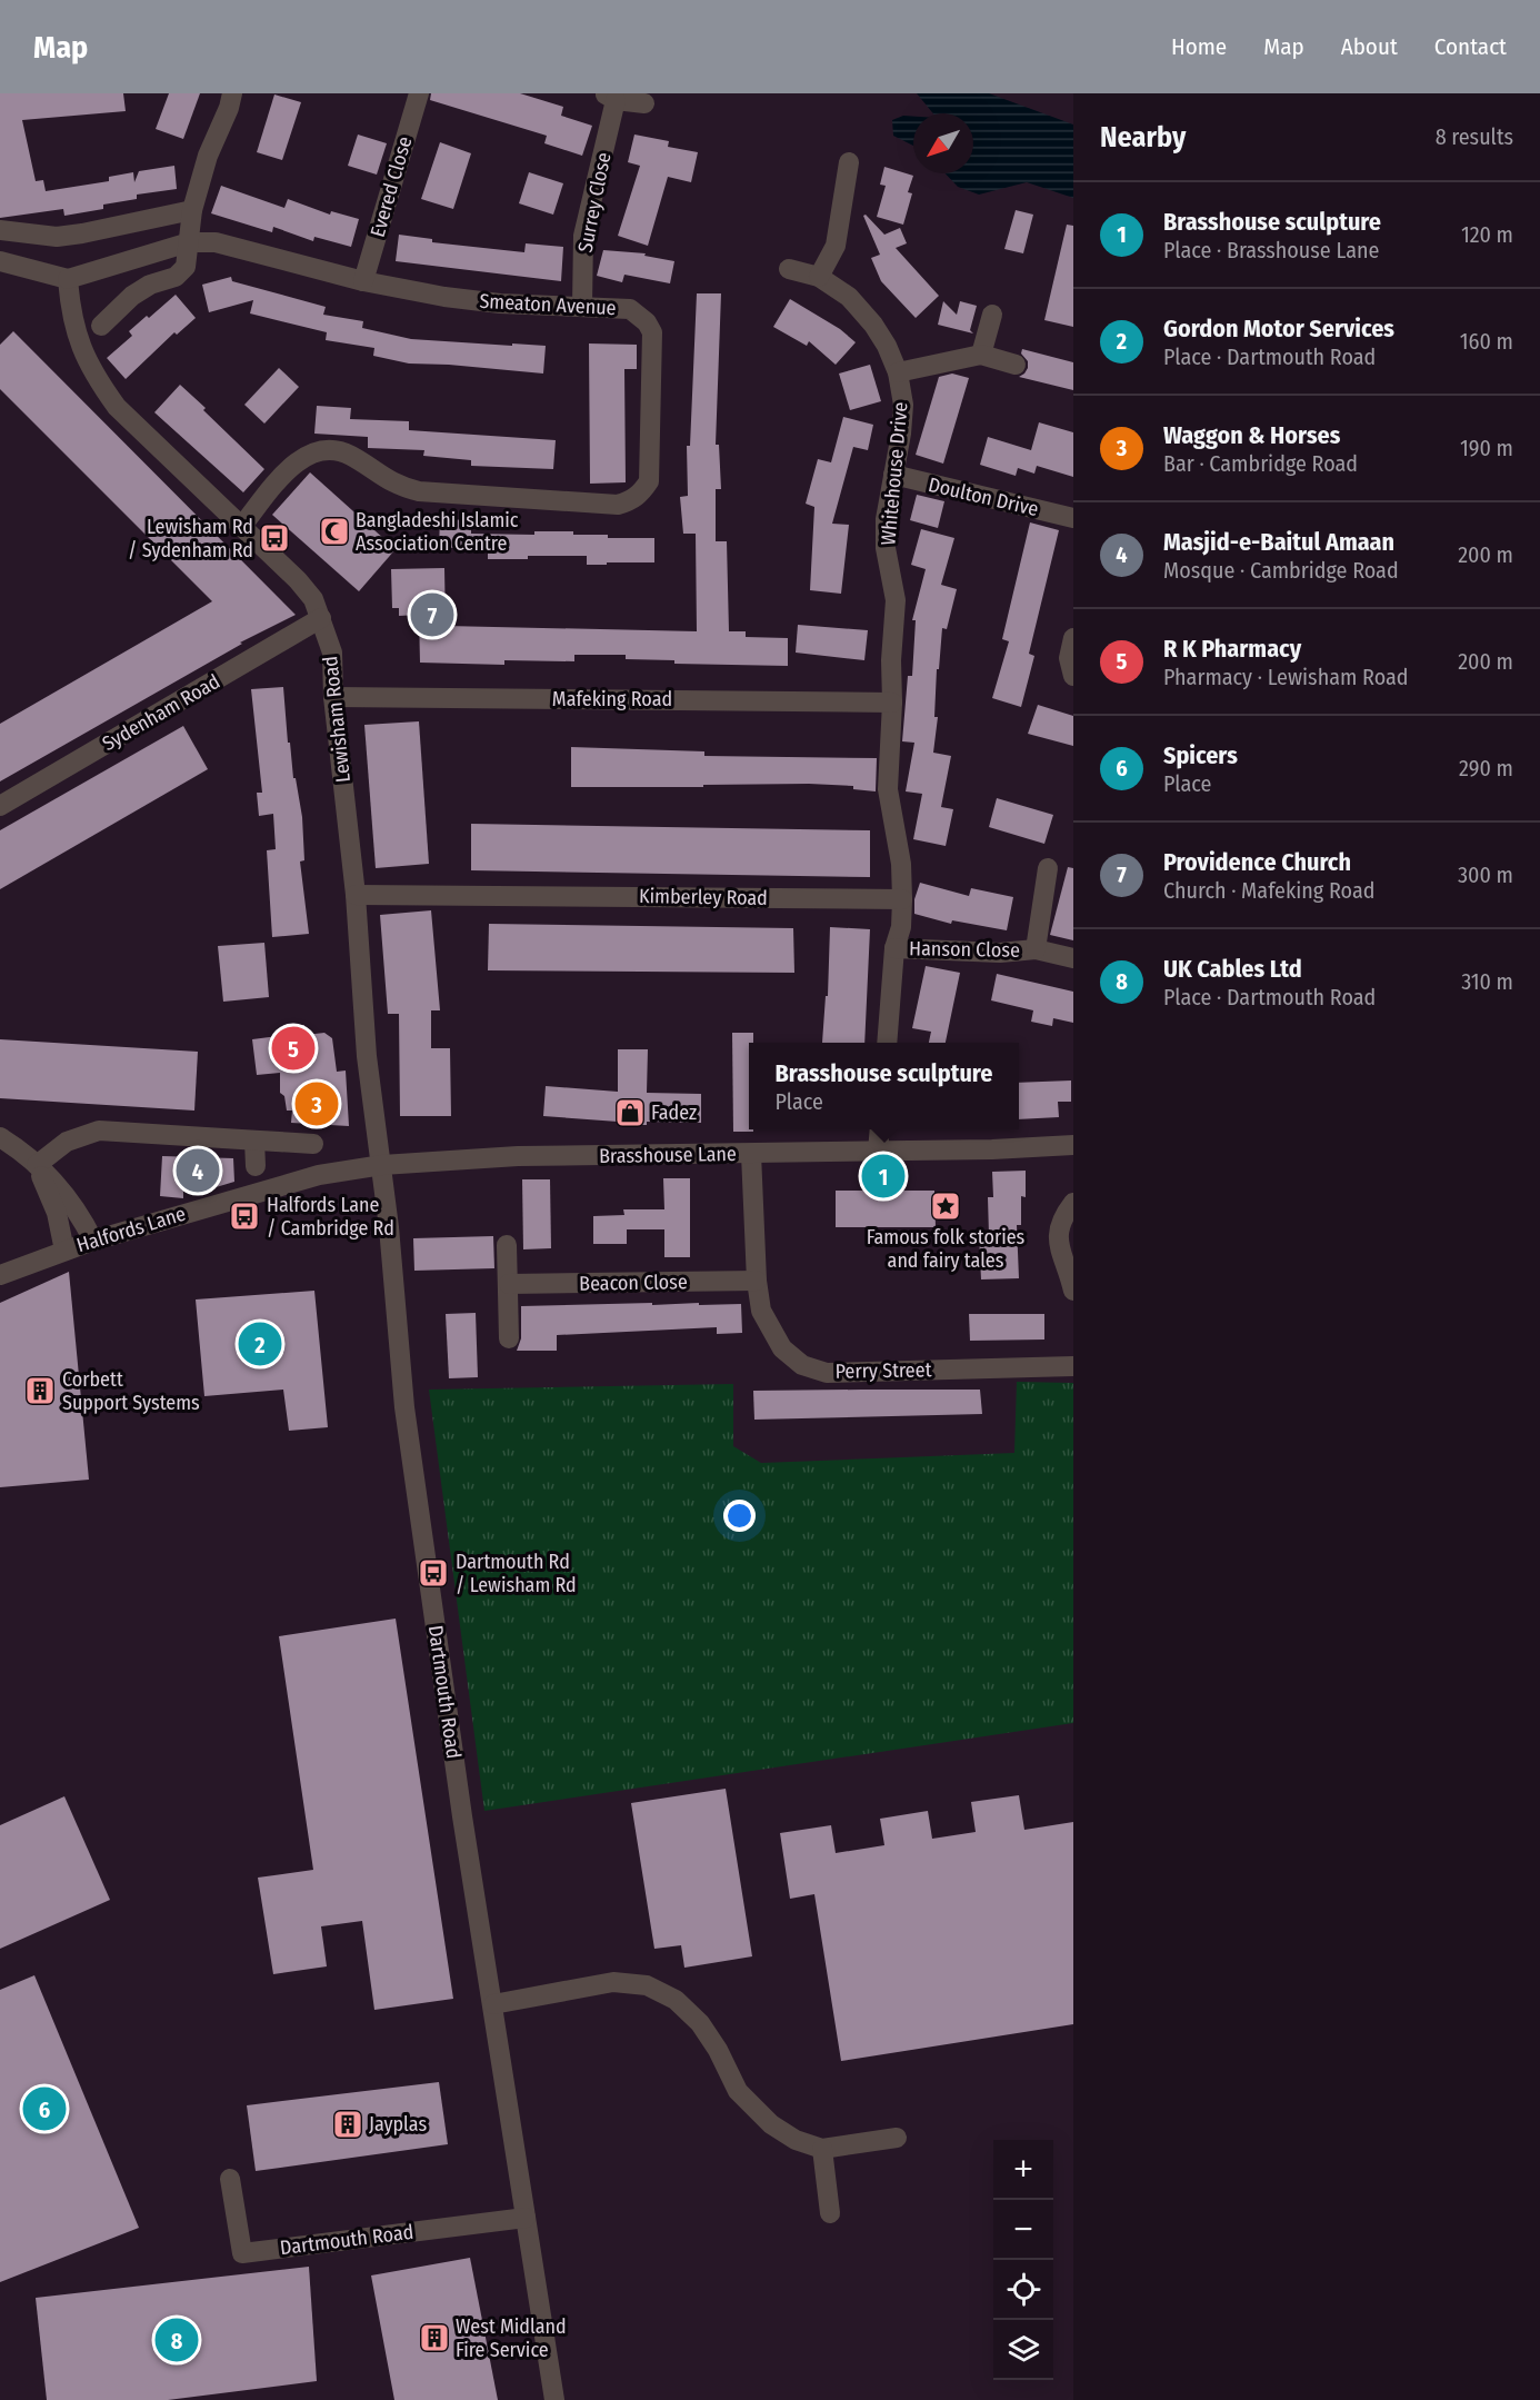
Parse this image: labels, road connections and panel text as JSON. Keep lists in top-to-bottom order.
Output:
{
  "streets": {
    "street": [
      "Evered Close",
      "Surrey Close",
      "Smeaton Avenue",
      "Whitehouse Drive",
      "Doulton Drive",
      "Mafeking Road",
      "Sydenham Road",
      "Lewisham Road",
      "Kimberley Road",
      "Hanson Close",
      "Brasshouse Lane",
      "Halfords Lane",
      "Beacon Close",
      "Perry Street",
      "Dartmouth Road"
    ]
  },
  "crossings": [
    ["Evered Close", "Smeaton Avenue"],
    ["Surrey Close", "Smeaton Avenue"],
    ["Smeaton Avenue", "Lewisham Road"],
    ["Whitehouse Drive", "Doulton Drive"],
    ["Whitehouse Drive", "Mafeking Road"],
    ["Whitehouse Drive", "Kimberley Road"],
    ["Mafeking Road", "Lewisham Road"],
    ["Sydenham Road", "Lewisham Road"],
    ["Lewisham Road", "Kimberley Road"],
    ["Lewisham Road", "Brasshouse Lane"],
    ["Lewisham Road", "Halfords Lane"],
    ["Lewisham Road", "Dartmouth Road"],
    ["Brasshouse Lane", "Halfords Lane"],
    ["Brasshouse Lane", "Perry Street"],
    ["Brasshouse Lane", "Dartmouth Road"],
    ["Halfords Lane", "Dartmouth Road"],
    ["Beacon Close", "Perry Street"]
  ],
  "places": {
    "mosque": ["Bangladeshi Islamic Association Centre"],
    "bus stop": ["Lewisham Rd / Sydenham Rd", "Halfords Lane / Cambridge Rd", "Dartmouth Rd / Lewisham Rd"],
    "shop": ["Fadez"],
    "place": ["Famous folk stories and fairy tales"],
    "building": ["Corbett Support Systems", "Jayplas", "West Midland Fire Service"]
  },
  "north": "bottom left",
  "page": {
    "header": "Map",
    "nav": [
      "Home",
      "Map",
      "About",
      "Contact"
    ],
    "heading": ["Nearby", "8 results"],
    "list": [
      {
        "mark": "1",
        "name": "Brasshouse sculpture",
        "note": "Place · Brasshouse Lane",
        "value": "120 m"
      },
      {
        "mark": "2",
        "name": "Gordon Motor Services",
        "note": "Place · Dartmouth Road",
        "value": "160 m"
      },
      {
        "mark": "3",
        "name": "Waggon & Horses",
        "note": "Bar · Cambridge Road",
        "value": "190 m"
      },
      {
        "mark": "4",
        "name": "Masjid-e-Baitul Amaan",
        "note": "Mosque · Cambridge Road",
        "value": "200 m"
      },
      {
        "mark": "5",
        "name": "R K Pharmacy",
        "note": "Pharmacy · Lewisham Road",
        "value": "200 m"
      },
      {
        "mark": "6",
        "name": "Spicers",
        "note": "Place",
        "value": "290 m"
      },
      {
        "mark": "7",
        "name": "Providence Church",
        "note": "Church · Mafeking Road",
        "value": "300 m"
      },
      {
        "mark": "8",
        "name": "UK Cables Ltd",
        "note": "Place · Dartmouth Road",
        "value": "310 m"
      }
    ],
    "pins": [
      "7",
      "5",
      "3",
      "4",
      "1",
      "2",
      "6",
      "8"
    ],
    "popup": ["Brasshouse sculpture", "Place"],
    "map_buttons": ["+", "−"]
  }
}
